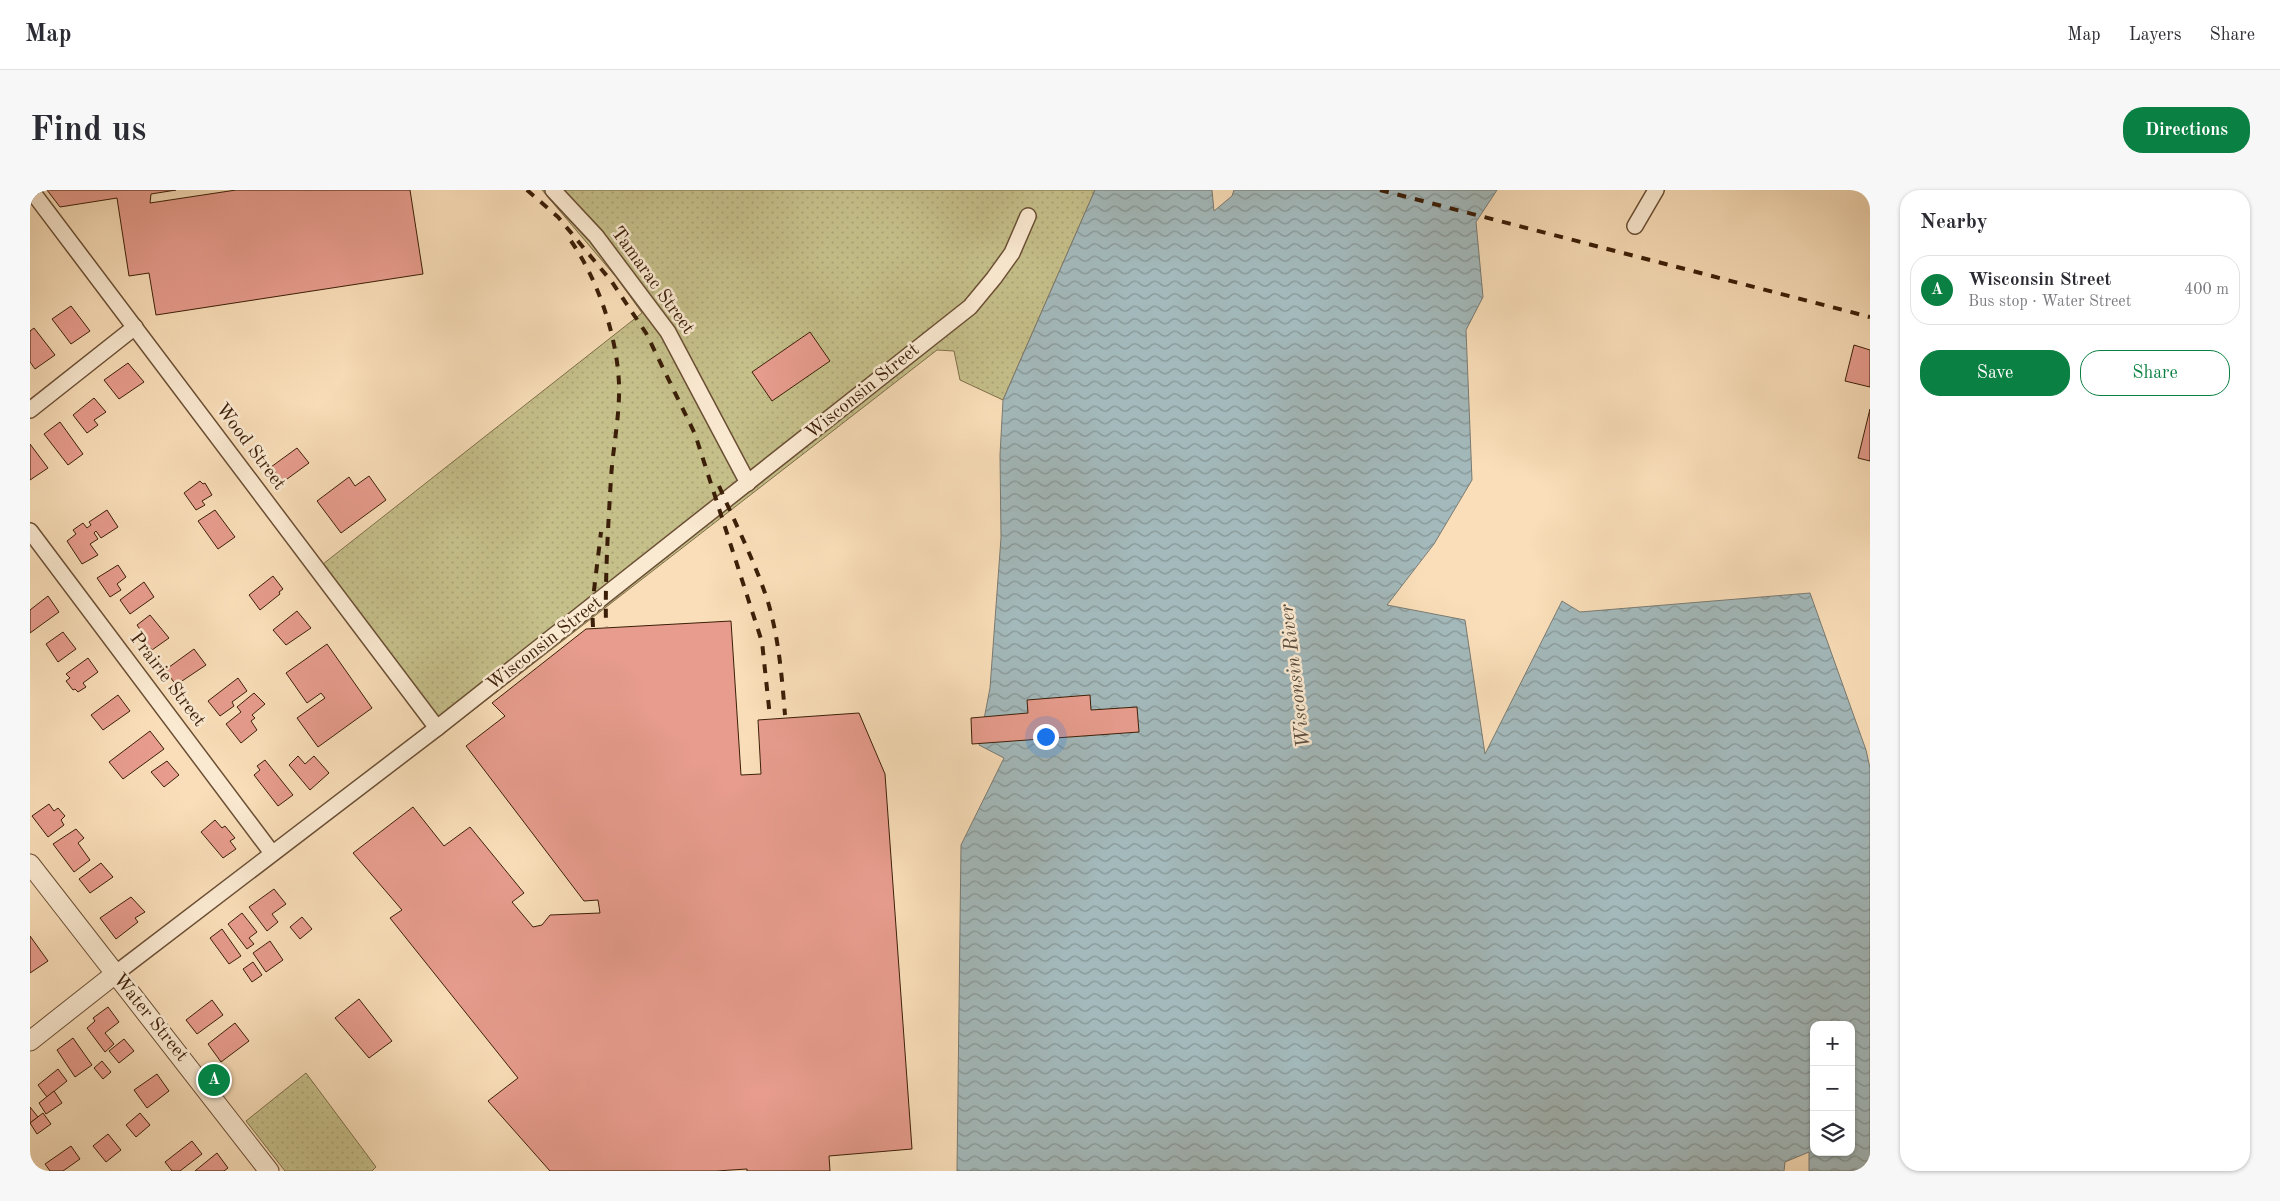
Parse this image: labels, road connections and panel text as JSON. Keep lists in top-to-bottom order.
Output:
{
  "streets": {
    "street": [
      "Tamarac Street",
      "Wisconsin Street",
      "Wood Street",
      "Prairie Street",
      "Water Street"
    ]
  },
  "crossings": [
    ["Tamarac Street", "Wisconsin Street"],
    ["Wisconsin Street", "Wood Street"],
    ["Wisconsin Street", "Prairie Street"],
    ["Wisconsin Street", "Water Street"]
  ],
  "water": ["Wisconsin River"],
  "page": {
    "header": "Map",
    "nav": ["Map", "Layers", "Share"],
    "buttons": [
      "Directions",
      ["Save", "Share"]
    ],
    "title": "Find us",
    "heading": "Nearby",
    "list": [
      {
        "mark": "A",
        "name": "Wisconsin Street",
        "note": "Bus stop · Water Street",
        "value": "400 m"
      }
    ],
    "map_buttons": ["+", "−"],
    "pins": "A"
  }
}
